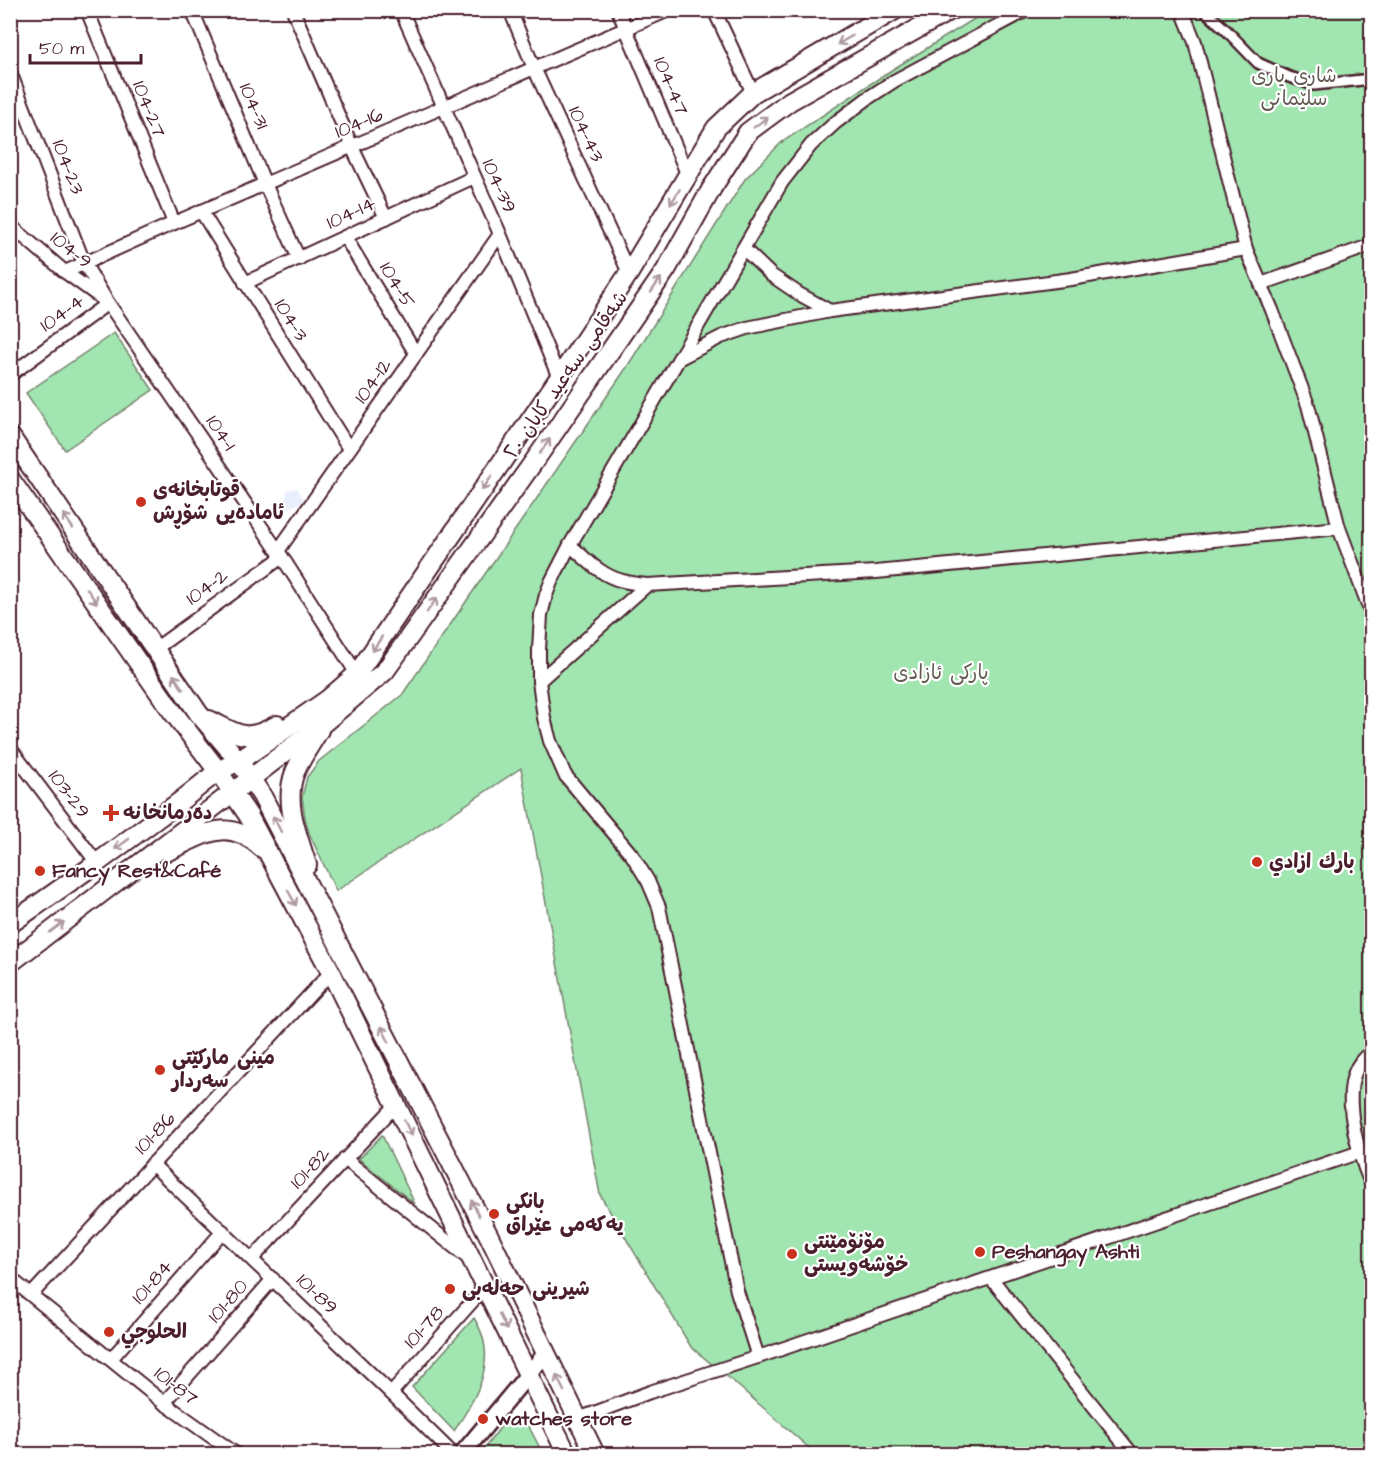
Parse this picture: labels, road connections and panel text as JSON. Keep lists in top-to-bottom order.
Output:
{
  "streets": {
    "main road": ["شەقامی سەعید کابان ٢٠"],
    "street": [
      "104-47",
      "104-31",
      "104-27",
      "104-16",
      "104-43",
      "104-23",
      "104-39",
      "104-14",
      "104-9",
      "104-5",
      "104-4",
      "104-3",
      "104-12",
      "104-1",
      "104-2",
      "103-29",
      "101-86",
      "101-82",
      "101-84",
      "101-89",
      "101-80",
      "101-78",
      "101-87"
    ]
  },
  "crossings": [
    ["104-47", "104-16"],
    ["104-47", "شەقامی سەعید کابان ٢٠"],
    ["104-31", "104-16"],
    ["104-31", "104-14"],
    ["104-27", "104-16"],
    ["104-16", "104-43"],
    ["104-16", "104-23"],
    ["104-16", "104-39"],
    ["104-16", "104-9"],
    ["104-16", "104-3"],
    ["104-43", "شەقامی سەعید کابان ٢٠"],
    ["104-23", "104-1"],
    ["104-39", "104-14"],
    ["104-39", "شەقامی سەعید کابان ٢٠"],
    ["104-39", "104-12"],
    ["104-14", "104-5"],
    ["104-14", "104-3"],
    ["104-9", "104-4"],
    ["104-9", "104-1"],
    ["104-5", "104-12"],
    ["104-4", "104-1"],
    ["104-3", "104-12"],
    ["شەقامی سەعید کابان ٢٠", "104-1"],
    ["شەقامی سەعید کابان ٢٠", "103-29"],
    ["104-12", "104-1"],
    ["104-12", "104-2"],
    ["104-1", "104-2"],
    ["101-86", "101-89"],
    ["101-86", "101-87"],
    ["101-82", "101-89"],
    ["101-84", "101-89"],
    ["101-84", "101-87"],
    ["101-89", "101-80"],
    ["101-89", "101-78"],
    ["101-80", "101-87"]
  ],
  "parks": ["شاری یاری سلێمانی", "پارکی ئازادی"],
  "places": {
    "other": [
      "قوتابخانەی ئامادەیی شۆڕش",
      "بارك ازادي",
      "Fancy Rest&Café",
      "مینی مارکێتی سەردار",
      "بانکی یەکەمی عێراق",
      "Peshangay Ashti",
      "مۆنۆمێنتی خۆشەویستی",
      "شیرینی حەلەبی",
      "الحلوجي",
      "watches store"
    ],
    "health": ["دەرمانخانە"]
  },
  "scale_bar": "50 m"
}
